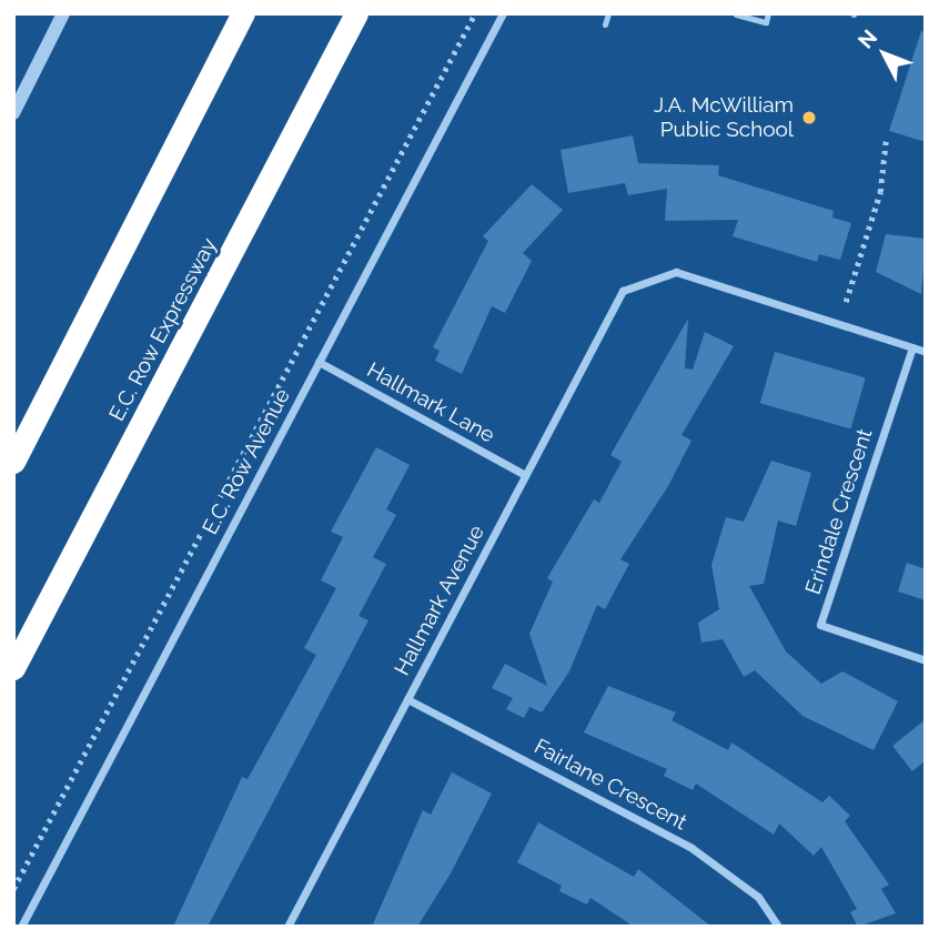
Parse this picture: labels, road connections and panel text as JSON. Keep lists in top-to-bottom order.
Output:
{
  "streets": {
    "highway": ["E.C. Row Expressway"],
    "street": [
      "Hallmark Lane",
      "E.C. Row Avenue",
      "Erindale Crescent",
      "Hallmark Avenue",
      "Fairlane Crescent"
    ]
  },
  "crossings": [
    ["Hallmark Lane", "E.C. Row Avenue"],
    ["Hallmark Lane", "Hallmark Avenue"],
    ["Erindale Crescent", "Hallmark Avenue"],
    ["Hallmark Avenue", "Fairlane Crescent"]
  ],
  "places": ["J.A. McWilliam Public School"],
  "north": "top left"
}
